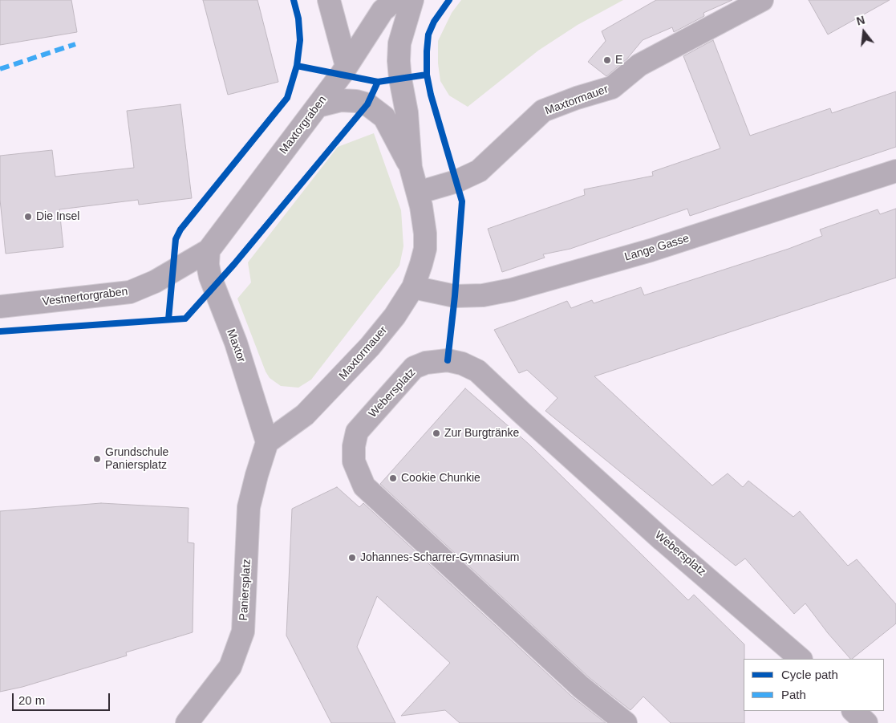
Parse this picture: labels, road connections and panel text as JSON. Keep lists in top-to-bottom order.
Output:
{
  "streets": {
    "street": [
      "Maxtormauer",
      "Maxtorgraben",
      "Lange Gasse",
      "Vestnertorgraben",
      "Maxtor",
      "Webersplatz",
      "Paniersplatz"
    ]
  },
  "crossings": [
    ["Maxtormauer", "Maxtorgraben"],
    ["Maxtormauer", "Lange Gasse"],
    ["Maxtormauer", "Maxtor"],
    ["Maxtormauer", "Paniersplatz"],
    ["Maxtorgraben", "Vestnertorgraben"],
    ["Maxtorgraben", "Maxtor"],
    ["Vestnertorgraben", "Maxtor"],
    ["Maxtor", "Paniersplatz"]
  ],
  "places": [
    "E",
    "Die Insel",
    "Zur Burgtränke",
    "Grundschule Paniersplatz",
    "Cookie Chunkie",
    "Johannes-Scharrer-Gymnasium"
  ],
  "legend": ["Cycle path", "Path"],
  "scale_bar": "20 m",
  "north": "top"
}
